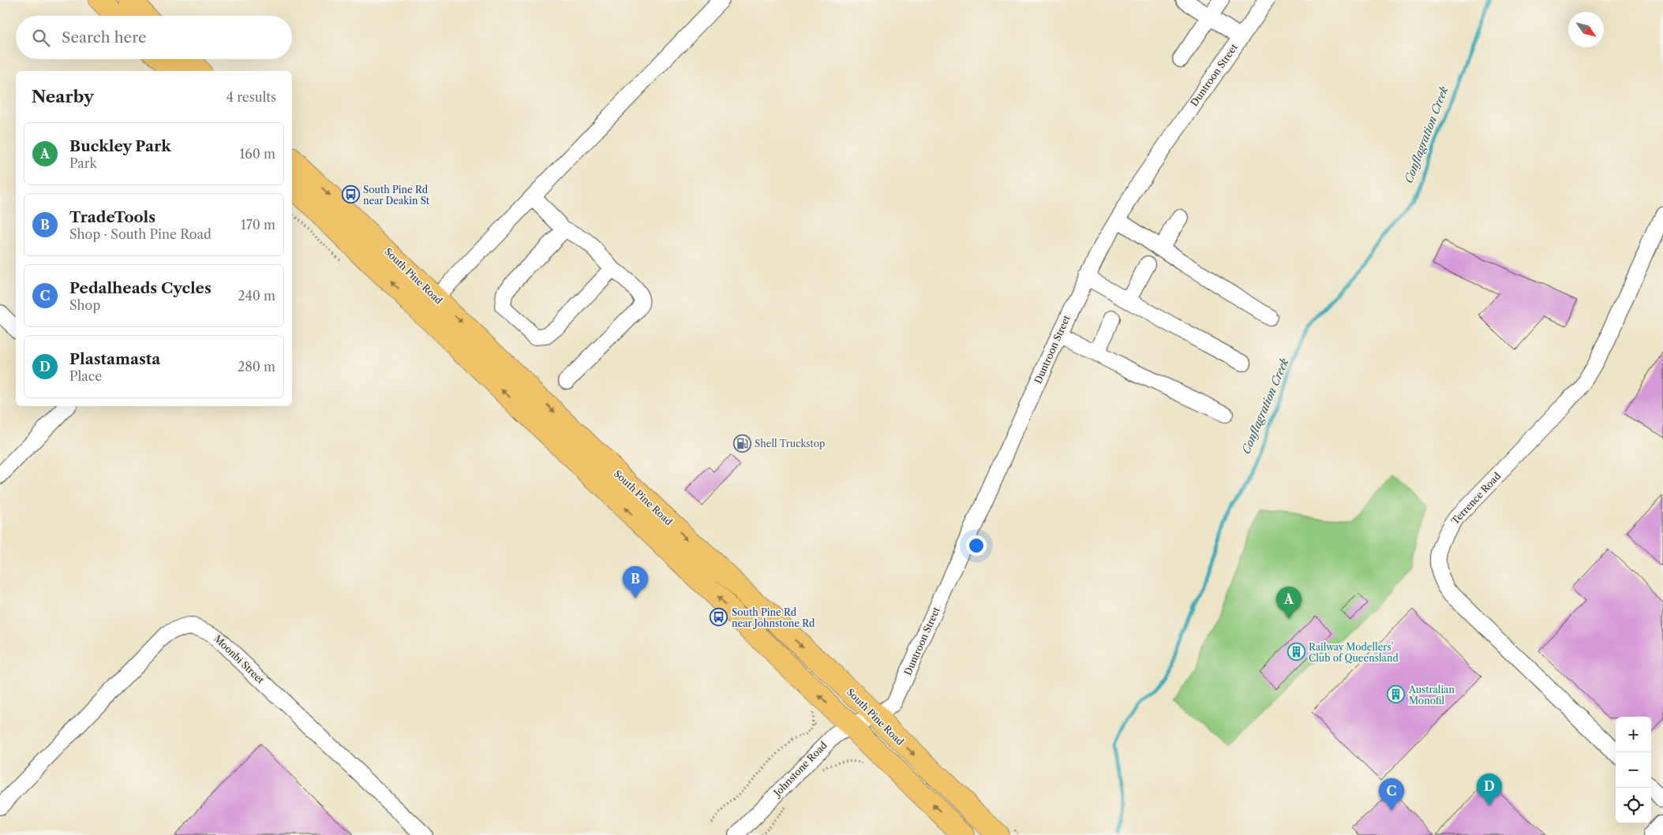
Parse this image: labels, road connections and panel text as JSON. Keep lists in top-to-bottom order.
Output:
{
  "streets": {
    "highway": ["South Pine Road"],
    "street": [
      "Duntroon Street",
      "Terrence Road",
      "Moonbi Street",
      "Johnstone Road"
    ]
  },
  "crossings": [
    ["Duntroon Street", "South Pine Road"],
    ["Duntroon Street", "Johnstone Road"],
    ["South Pine Road", "Johnstone Road"]
  ],
  "water": ["Conflagration Creek"],
  "places": {
    "bus stop": ["South Pine Rd near Deakin St", "South Pine Rd near Johnstone Rd"],
    "fuel station": ["Shell Truckstop"],
    "building": ["Railway Modellers' Club of Queensland", "Australian Monofil"]
  },
  "north": "bottom right",
  "page": {
    "search": "Search here",
    "heading": ["Nearby", "4 results"],
    "list": [
      {
        "mark": "A",
        "name": "Buckley Park",
        "note": "Park",
        "value": "160 m"
      },
      {
        "mark": "B",
        "name": "TradeTools",
        "note": "Shop · South Pine Road",
        "value": "170 m"
      },
      {
        "mark": "C",
        "name": "Pedalheads Cycles",
        "note": "Shop",
        "value": "240 m"
      },
      {
        "mark": "D",
        "name": "Plastamasta",
        "note": "Place",
        "value": "280 m"
      }
    ],
    "pins": [
      "B",
      "A",
      "D",
      "C"
    ],
    "map_buttons": ["+", "−"]
  }
}
